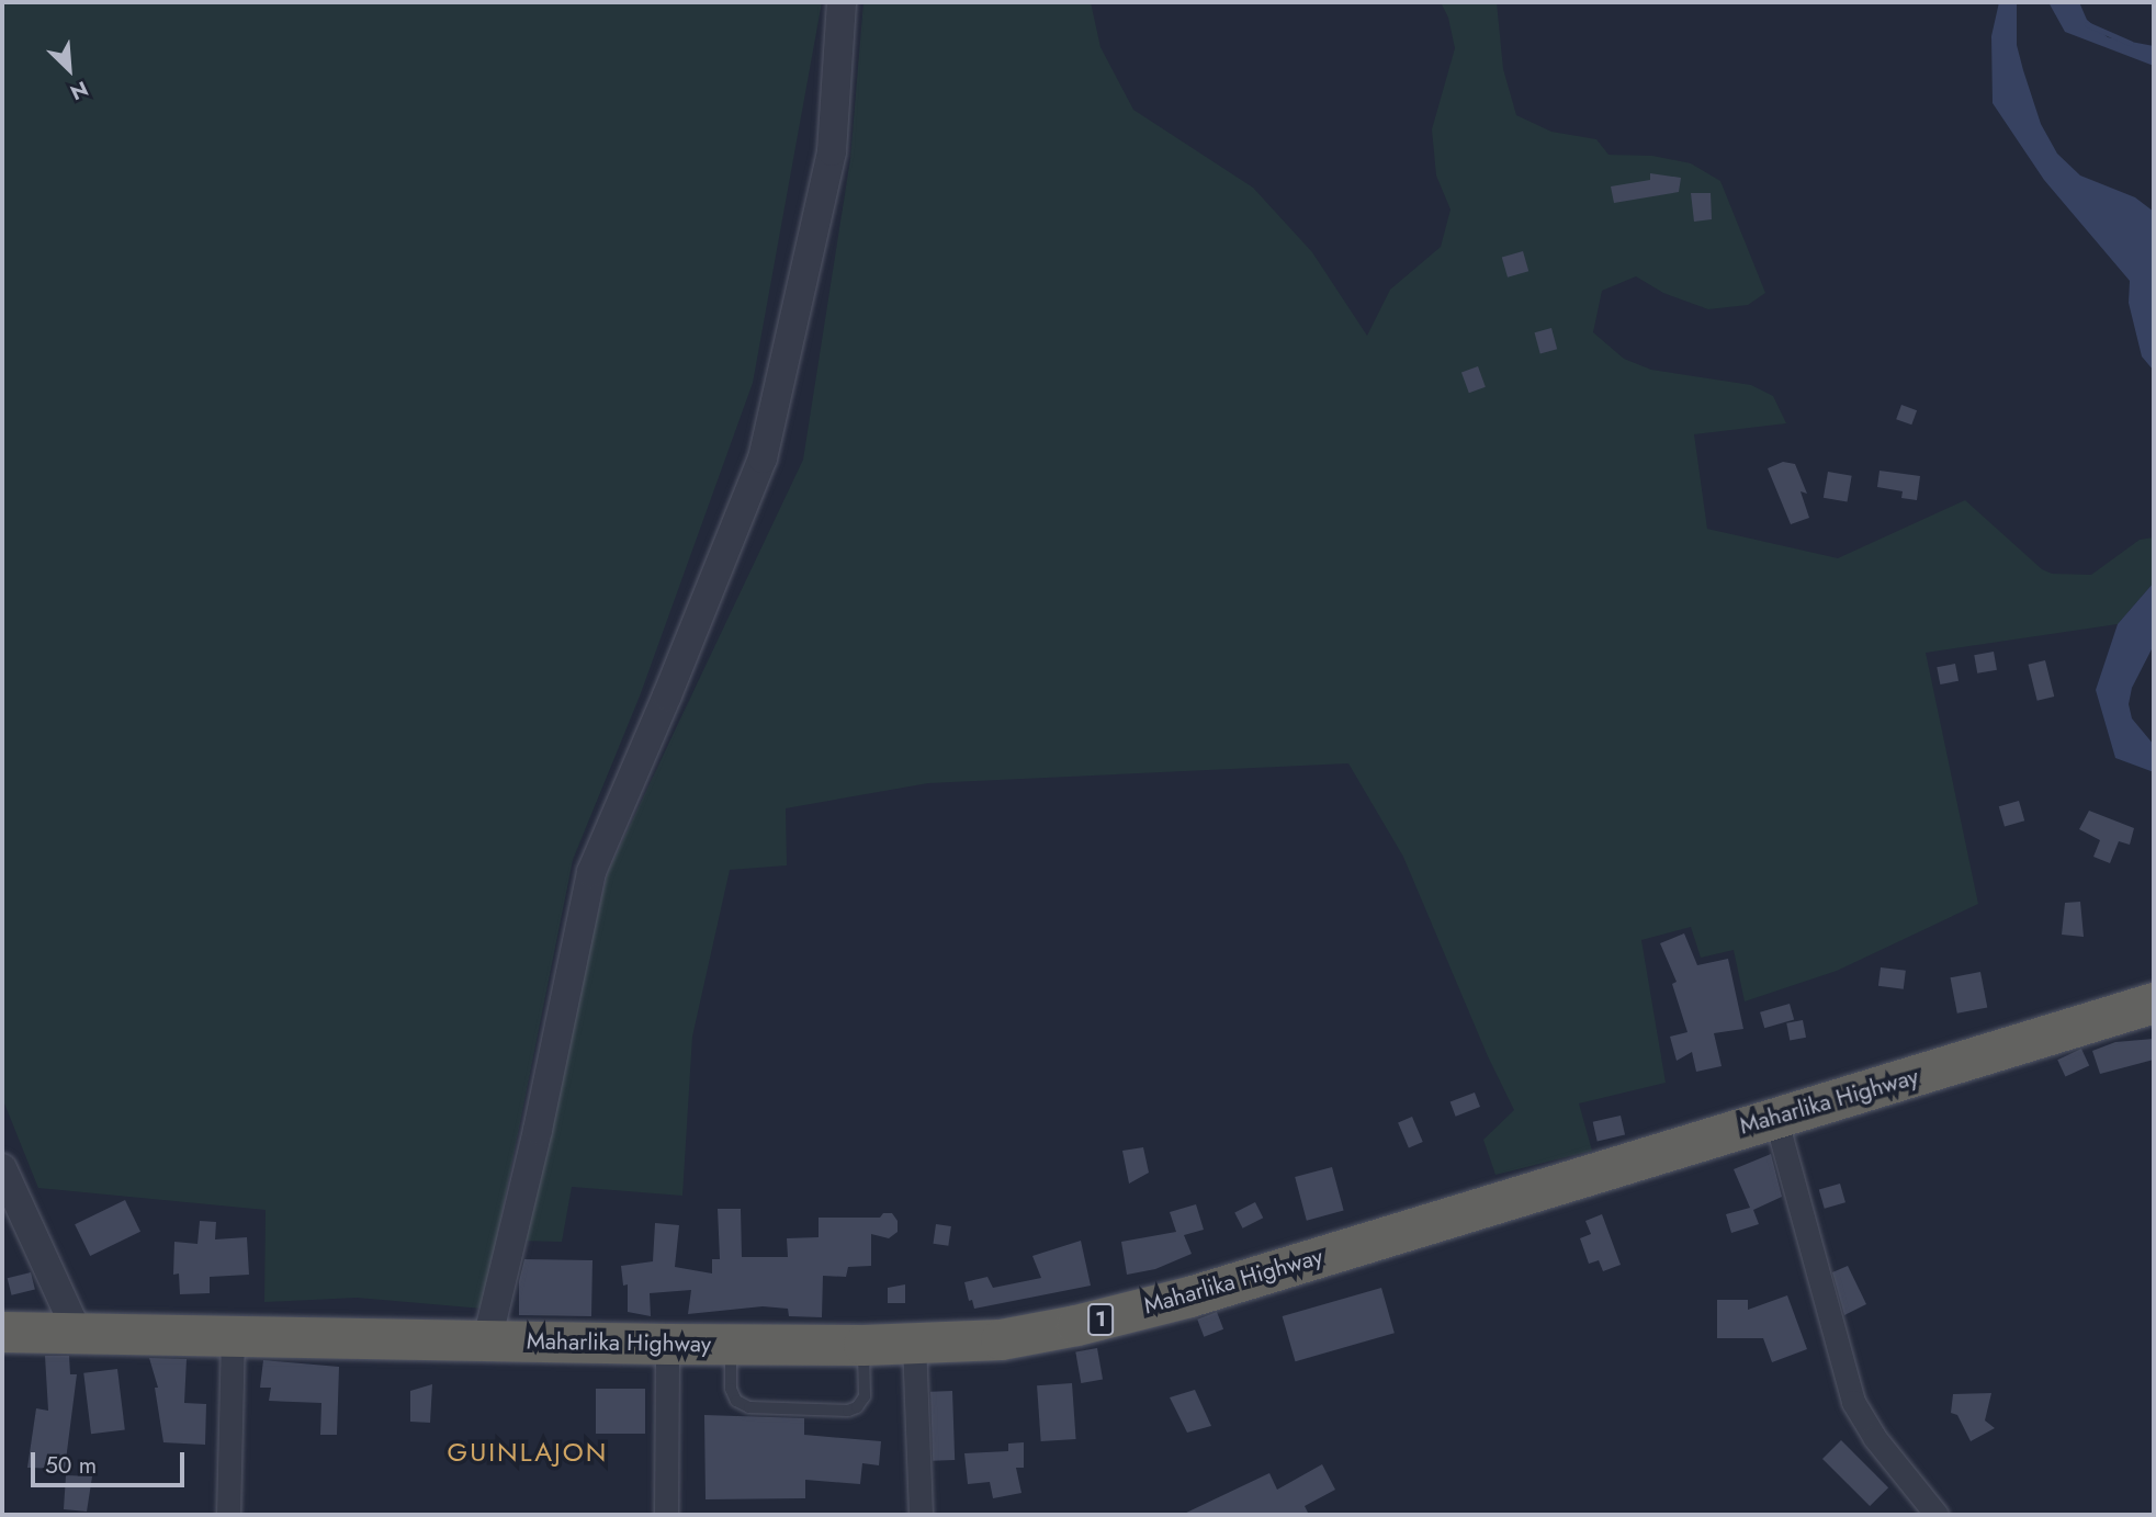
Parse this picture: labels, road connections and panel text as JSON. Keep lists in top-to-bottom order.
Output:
{
  "streets": {
    "highway": ["Maharlika Highway", "1"]
  },
  "districts": ["GUINLAJON"],
  "scale_bar": "50 m",
  "north": "bottom right"
}
